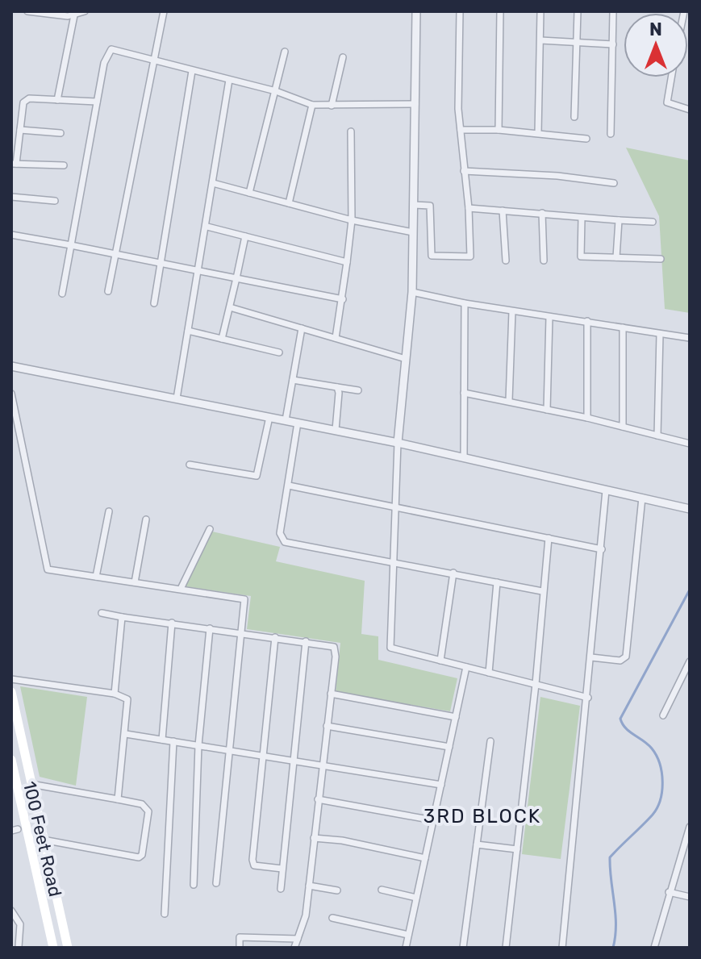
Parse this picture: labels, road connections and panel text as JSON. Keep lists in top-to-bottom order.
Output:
{
  "streets": {
    "main road": ["100 Feet Road"]
  },
  "districts": ["3RD BLOCK"],
  "north": "top"
}
